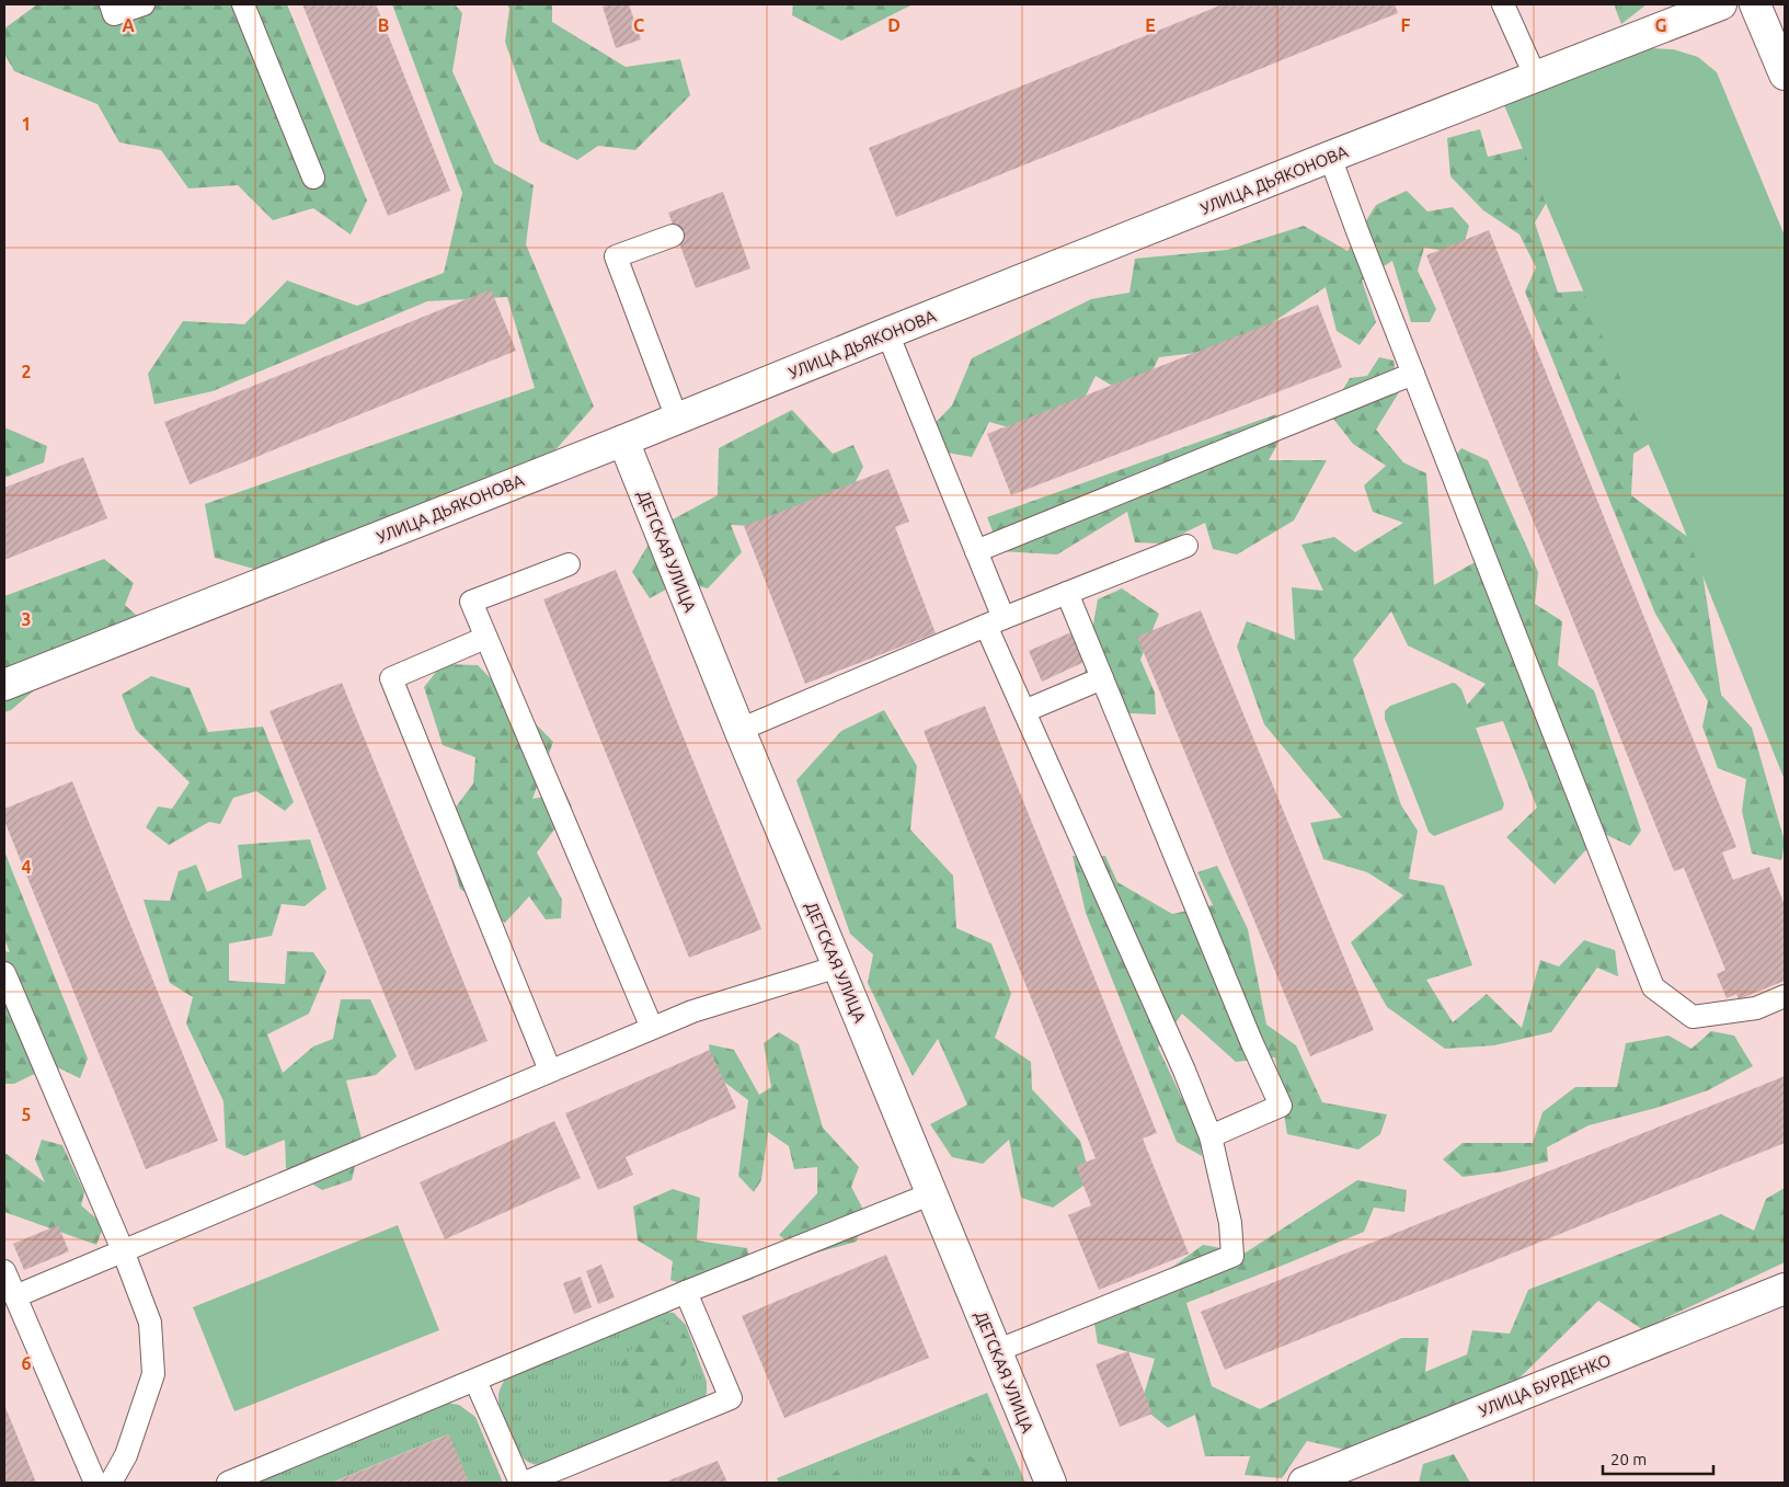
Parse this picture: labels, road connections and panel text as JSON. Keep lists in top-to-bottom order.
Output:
{
  "streets": {
    "street": ["УЛИЦА ДЬЯКОНОВА", "ДЕТСКАЯ УЛИЦА", "УЛИЦА БУРДЕНКО"]
  },
  "crossings": [
    ["УЛИЦА ДЬЯКОНОВА", "ДЕТСКАЯ УЛИЦА"]
  ],
  "scale_bar": "20 m",
  "grid": {
    "columns": [
      "A",
      "B",
      "C",
      "D",
      "E",
      "F",
      "G"
    ],
    "rows": [
      "1",
      "2",
      "3",
      "4",
      "5",
      "6"
    ]
  }
}
